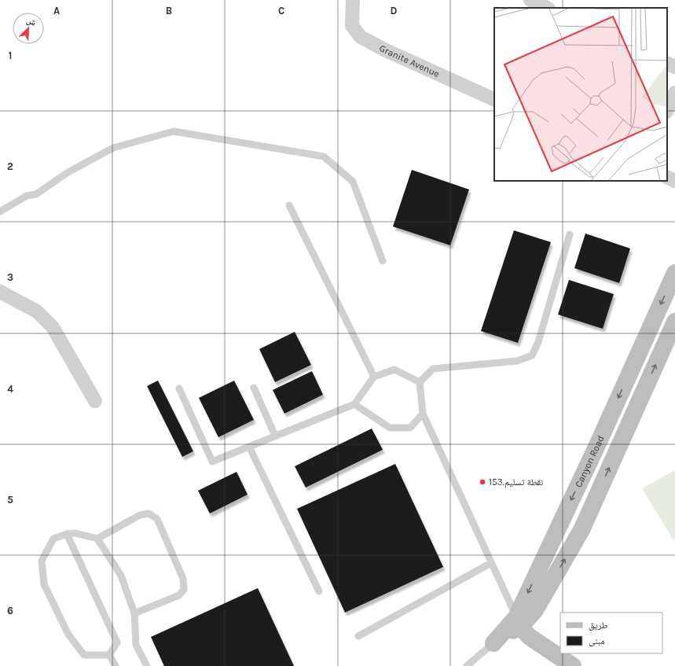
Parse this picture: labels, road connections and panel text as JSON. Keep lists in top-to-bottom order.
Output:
{
  "streets": {
    "main road": ["Canyon Road"],
    "street": ["Granite Avenue"]
  },
  "places": ["نقطة تسليم.153"],
  "legend": ["طريق", "مبنى"],
  "north": "top right",
  "grid": {
    "columns": [
      "A",
      "B",
      "C",
      "D"
    ],
    "rows": [
      "1",
      "2",
      "3",
      "4",
      "5",
      "6"
    ]
  }
}
